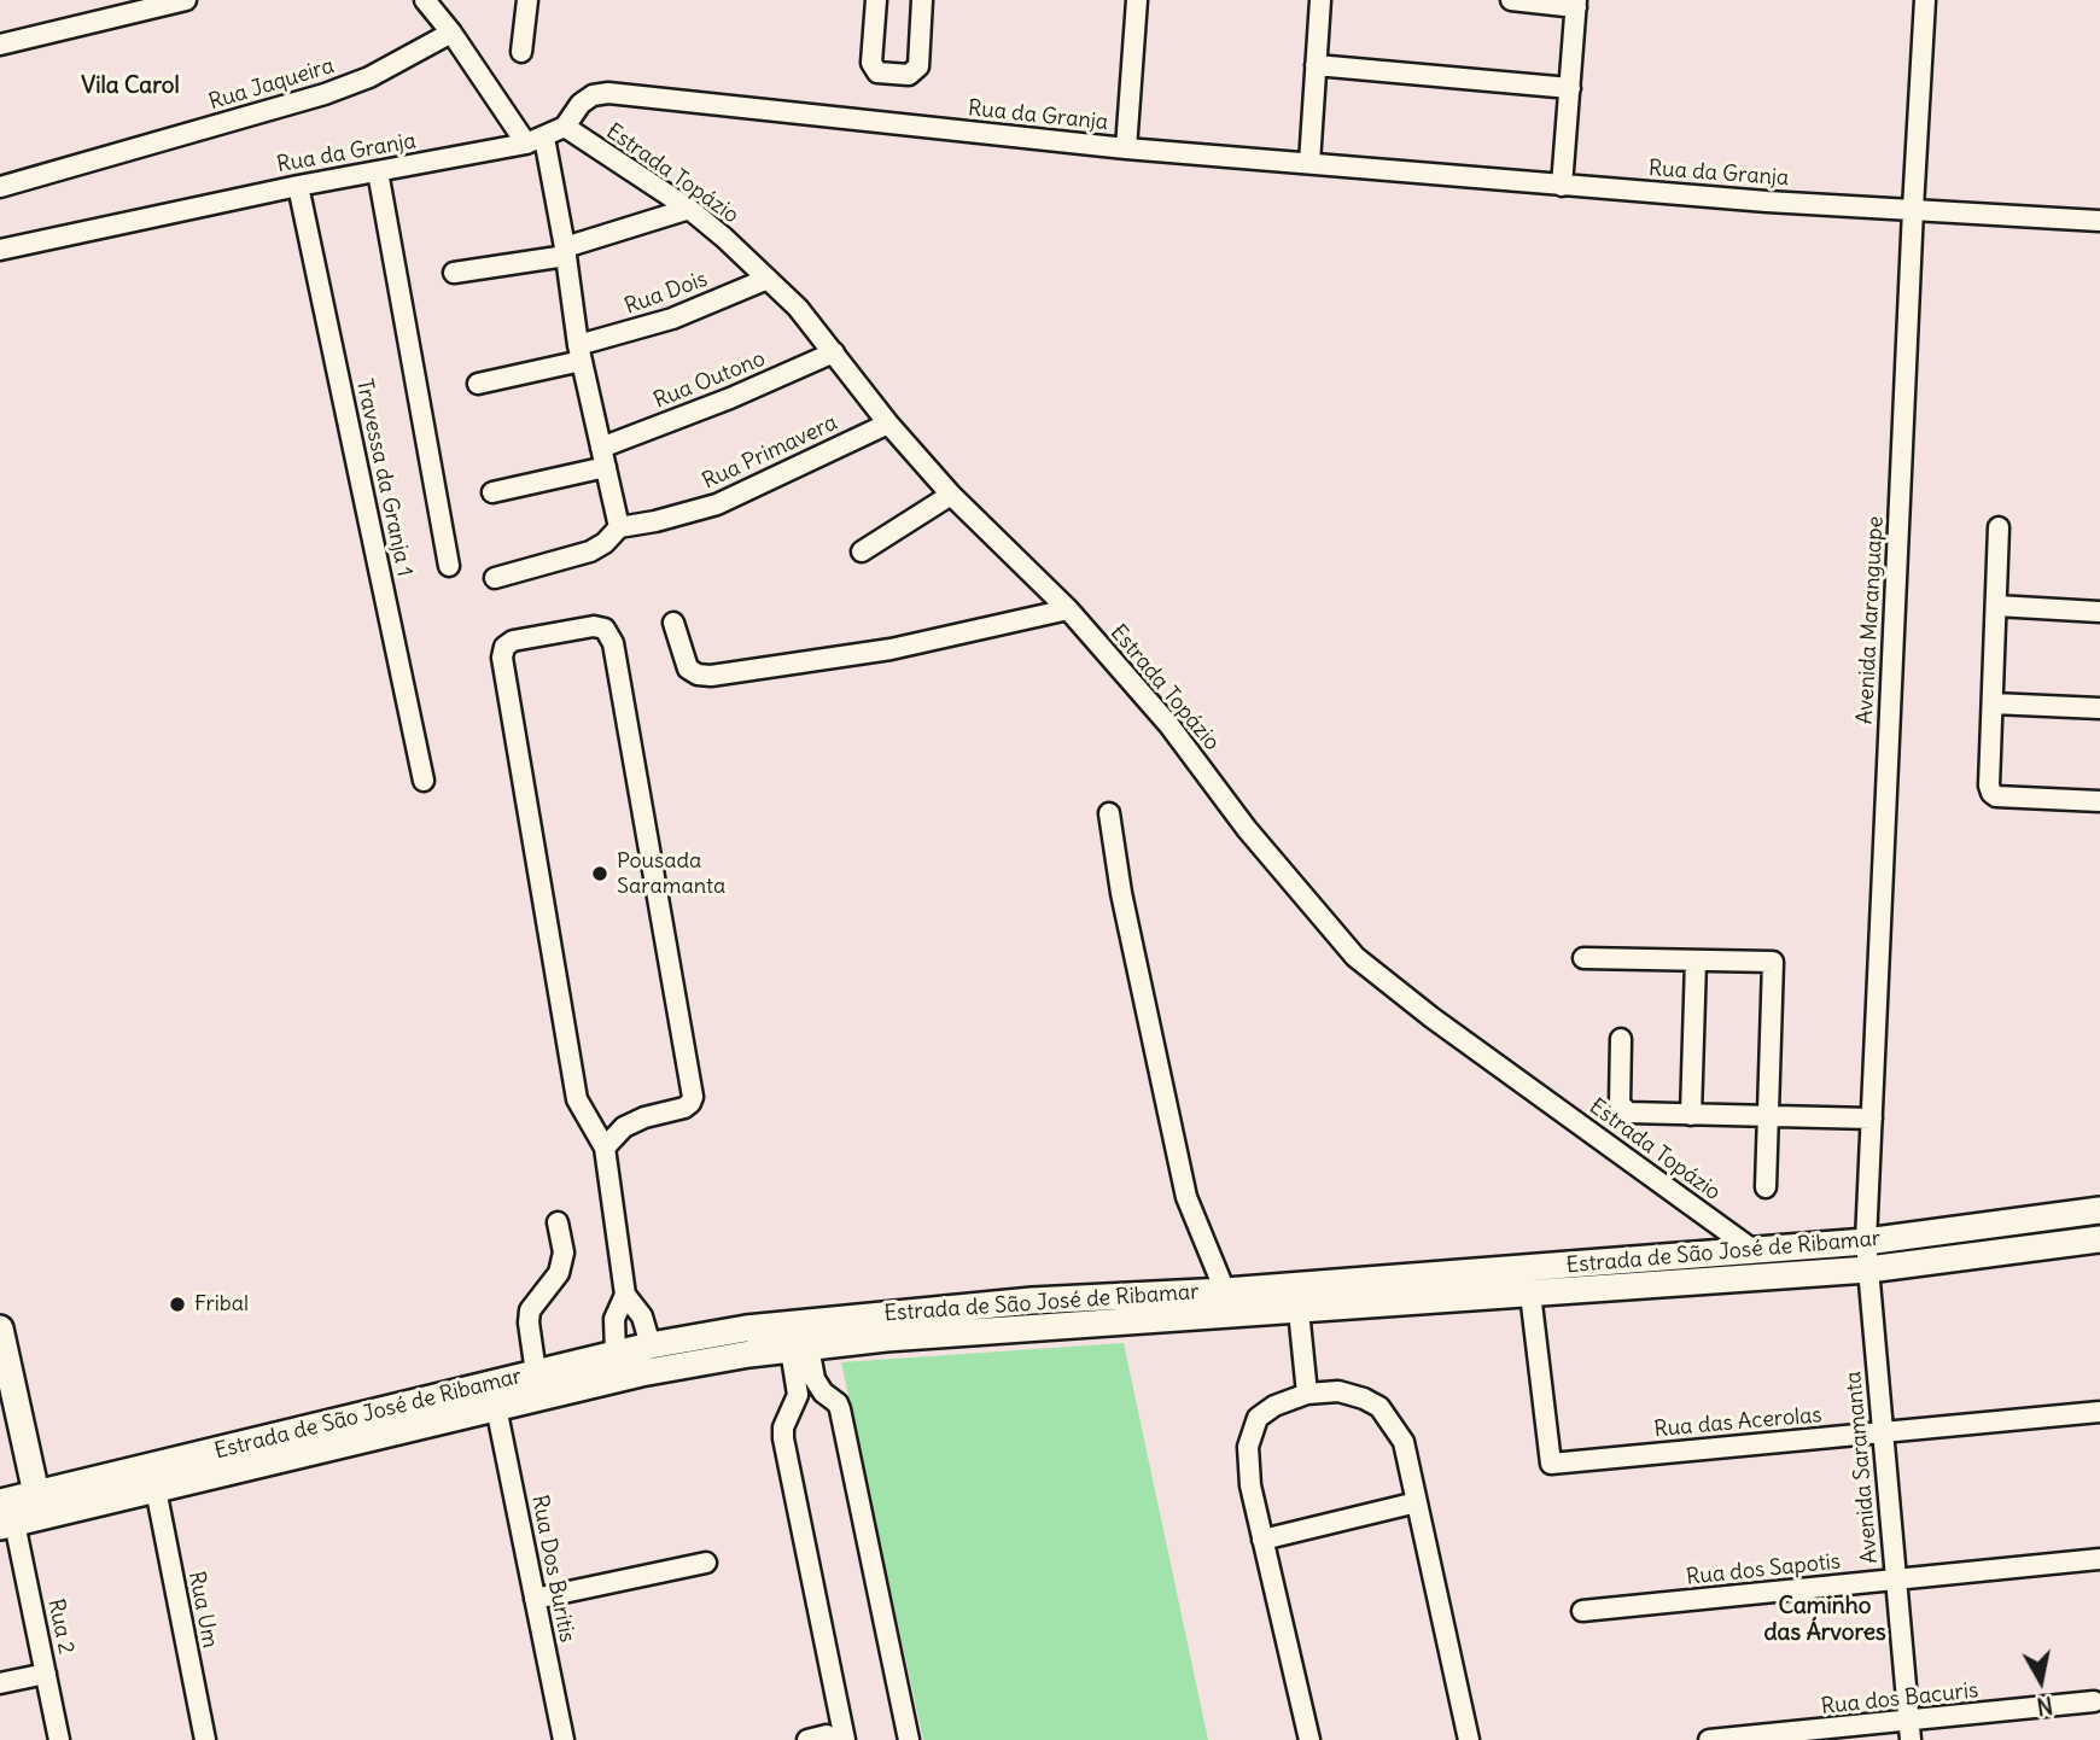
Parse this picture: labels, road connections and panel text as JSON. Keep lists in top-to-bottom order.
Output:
{
  "streets": {
    "main road": ["Estrada de São José de Ribamar"],
    "street": [
      "Rua Jaqueira",
      "Rua da Granja",
      "Estrada Topázio",
      "Rua Dois",
      "Rua Outono",
      "Rua Primavera",
      "Travessa da Granja 1",
      "Avenida Maranguape",
      "Rua das Acerolas",
      "Avenida Saramanta",
      "Rua Dos Buritis",
      "Rua dos Sapotis",
      "Rua Um",
      "Rua 2",
      "Rua dos Bacuris"
    ]
  },
  "crossings": [
    ["Rua da Granja", "Estrada Topázio"],
    ["Rua da Granja", "Travessa da Granja 1"],
    ["Rua da Granja", "Avenida Maranguape"],
    ["Estrada Topázio", "Rua Dois"],
    ["Estrada Topázio", "Rua Outono"],
    ["Estrada Topázio", "Rua Primavera"],
    ["Estrada Topázio", "Estrada de São José de Ribamar"],
    ["Avenida Maranguape", "Estrada de São José de Ribamar"],
    ["Avenida Maranguape", "Avenida Saramanta"],
    ["Estrada de São José de Ribamar", "Rua das Acerolas"],
    ["Estrada de São José de Ribamar", "Avenida Saramanta"],
    ["Estrada de São José de Ribamar", "Rua Dos Buritis"],
    ["Estrada de São José de Ribamar", "Rua Um"],
    ["Estrada de São José de Ribamar", "Rua 2"],
    ["Rua das Acerolas", "Avenida Saramanta"],
    ["Avenida Saramanta", "Rua dos Sapotis"],
    ["Avenida Saramanta", "Rua dos Bacuris"]
  ],
  "districts": ["Vila Carol", "Caminho das Árvores"],
  "places": ["Pousada Saramanta", "Fribal"],
  "north": "bottom"
}
